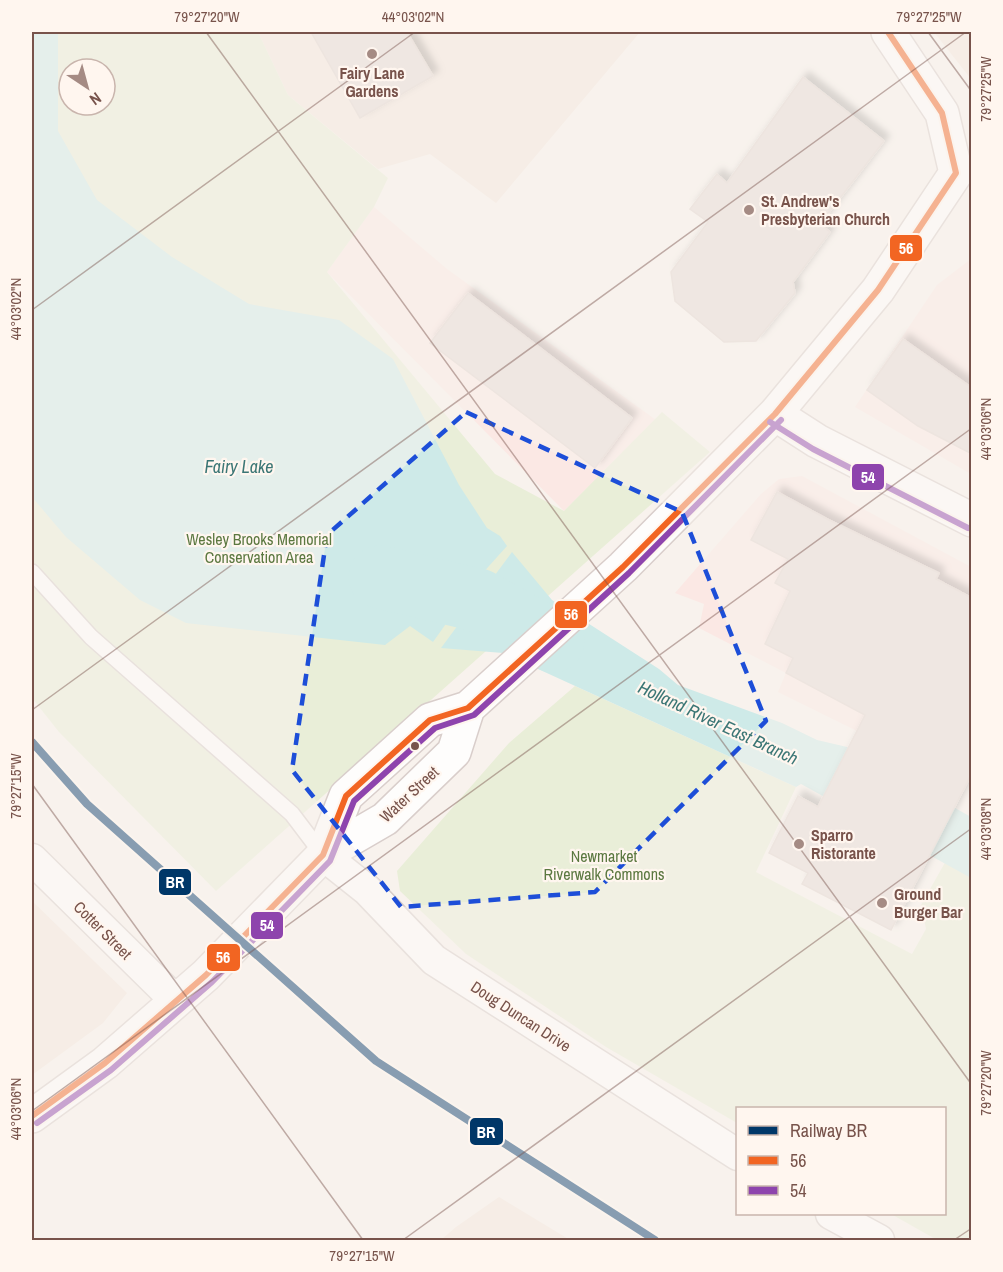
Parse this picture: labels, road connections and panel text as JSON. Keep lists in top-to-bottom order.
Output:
{
  "streets": {
    "main road": ["Water Street"],
    "street": ["Cotter Street", "Doug Duncan Drive"]
  },
  "crossings": [
    ["Water Street", "Cotter Street"],
    ["Water Street", "Doug Duncan Drive"]
  ],
  "water": ["Fairy Lake", "Holland River East Branch"],
  "parks": ["Wesley Brooks Memorial Conservation Area", "Newmarket Riverwalk Commons"],
  "places": [
    "Fairy Lane Gardens",
    "St. Andrew's Presbyterian Church",
    "Sparro Ristorante",
    "Ground Burger Bar"
  ],
  "lines": ["transit line 56", "transit line 54", "rail line BR"],
  "legend": ["Railway BR", "56", "54"],
  "north": "bottom right",
  "coordinates": [
    "79°27'20\"W",
    "44°03'02\"N",
    "79°27'25\"W",
    "44°03'06\"N",
    "79°27'15\"W",
    "44°03'08\"N"
  ]
}
